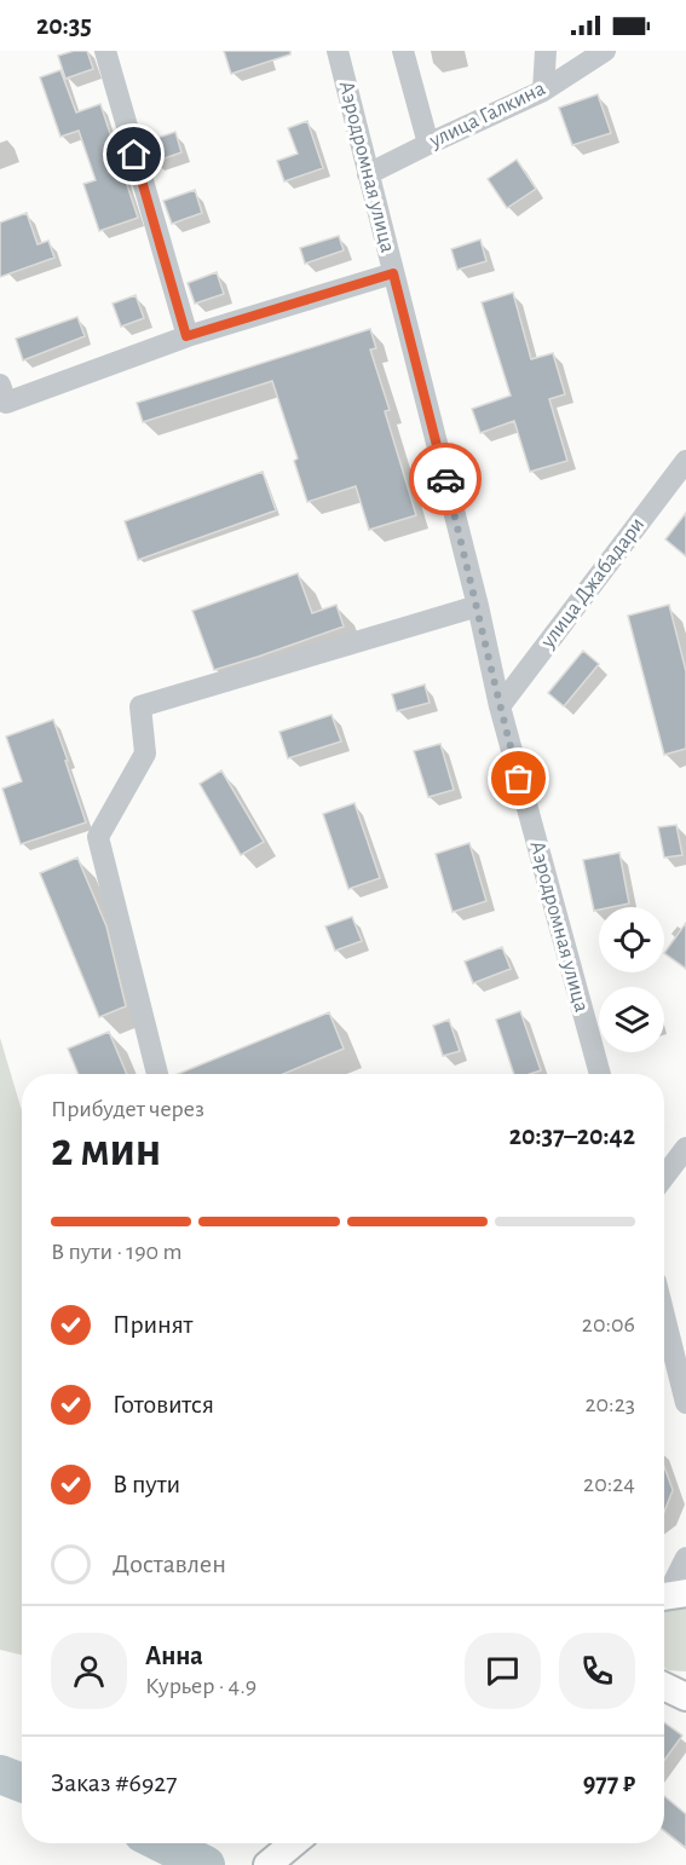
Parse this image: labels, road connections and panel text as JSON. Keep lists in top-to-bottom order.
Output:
{
  "streets": {
    "street": ["улица Галкина", "Аэродромная улица", "улица Джабадари"]
  },
  "crossings": [
    ["улица Галкина", "Аэродромная улица"],
    ["Аэродромная улица", "улица Джабадари"]
  ],
  "page": {
    "status": "20:35",
    "heading": ["2 мин", "Прибудет через", "20:37–20:42"],
    "panel": [
      "Анна",
      "Курьер · 4.9",
      "Заказ #6927",
      "977 ₽"
    ],
    "bar": "В пути · 190 m",
    "list": [
      ["Принят", "20:06"],
      ["Готовится", "20:23"],
      ["В пути", "20:24"],
      "Доставлен"
    ]
  }
}
